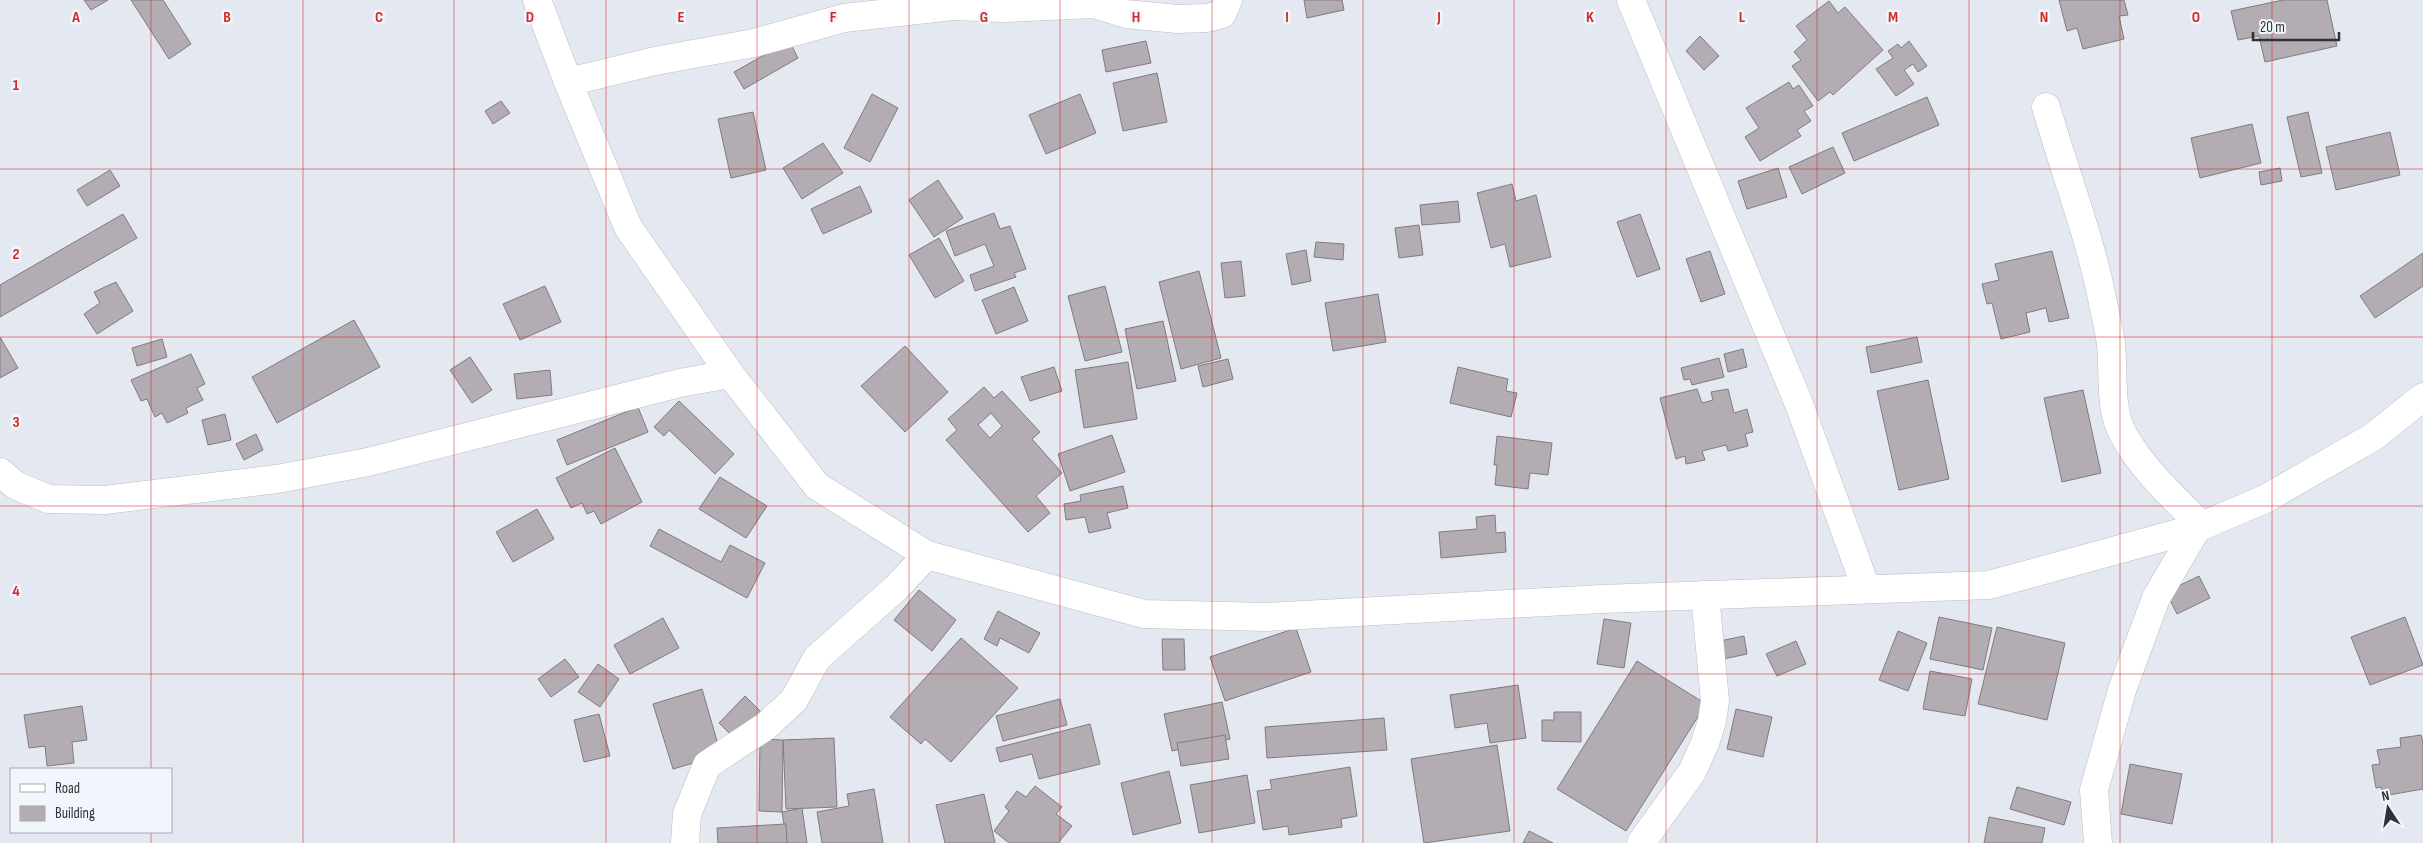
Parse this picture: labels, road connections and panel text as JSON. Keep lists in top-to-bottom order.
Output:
{
  "legend": ["Road", "Building"],
  "scale_bar": "20 m",
  "north": "top",
  "grid": {
    "columns": [
      "A",
      "B",
      "C",
      "D",
      "E",
      "F",
      "G",
      "H",
      "I",
      "J",
      "K",
      "L",
      "M",
      "N",
      "O"
    ],
    "rows": [
      "1",
      "2",
      "3",
      "4"
    ]
  }
}
